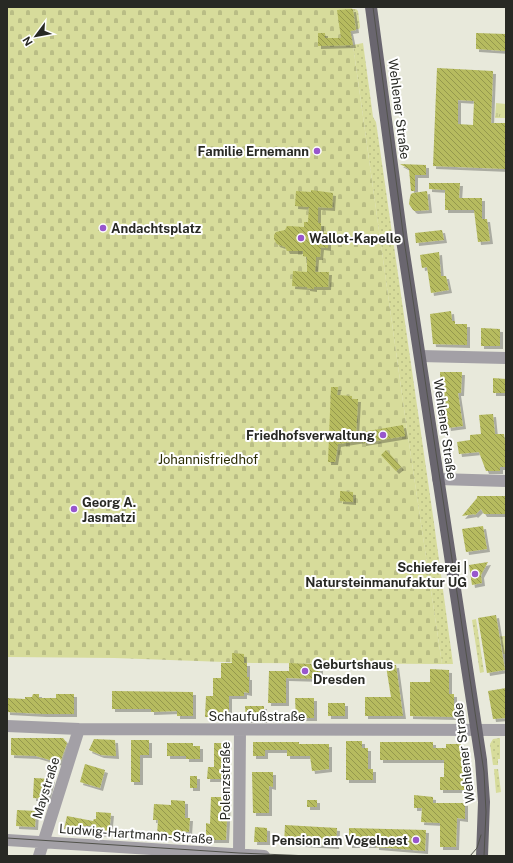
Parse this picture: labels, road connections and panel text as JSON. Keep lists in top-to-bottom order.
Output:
{
  "streets": {
    "main road": ["Wehlener Straße"],
    "street": [
      "Schaufußstraße",
      "Polenzstraße",
      "Maystraße",
      "Ludwig-Hartmann-Straße"
    ]
  },
  "crossings": [
    ["Wehlener Straße", "Schaufußstraße"],
    ["Schaufußstraße", "Polenzstraße"],
    ["Schaufußstraße", "Maystraße"],
    ["Polenzstraße", "Ludwig-Hartmann-Straße"],
    ["Maystraße", "Ludwig-Hartmann-Straße"]
  ],
  "parks": ["Johannisfriedhof"],
  "places": [
    "Familie Ernemann",
    "Andachtsplatz",
    "Wallot-Kapelle",
    "Friedhofsverwaltung",
    "Georg A. Jasmatzi",
    "Schieferei | Natursteinmanufaktur UG",
    "Geburtshaus Dresden",
    "Pension am Vogelnest"
  ],
  "north": "bottom left"
}
